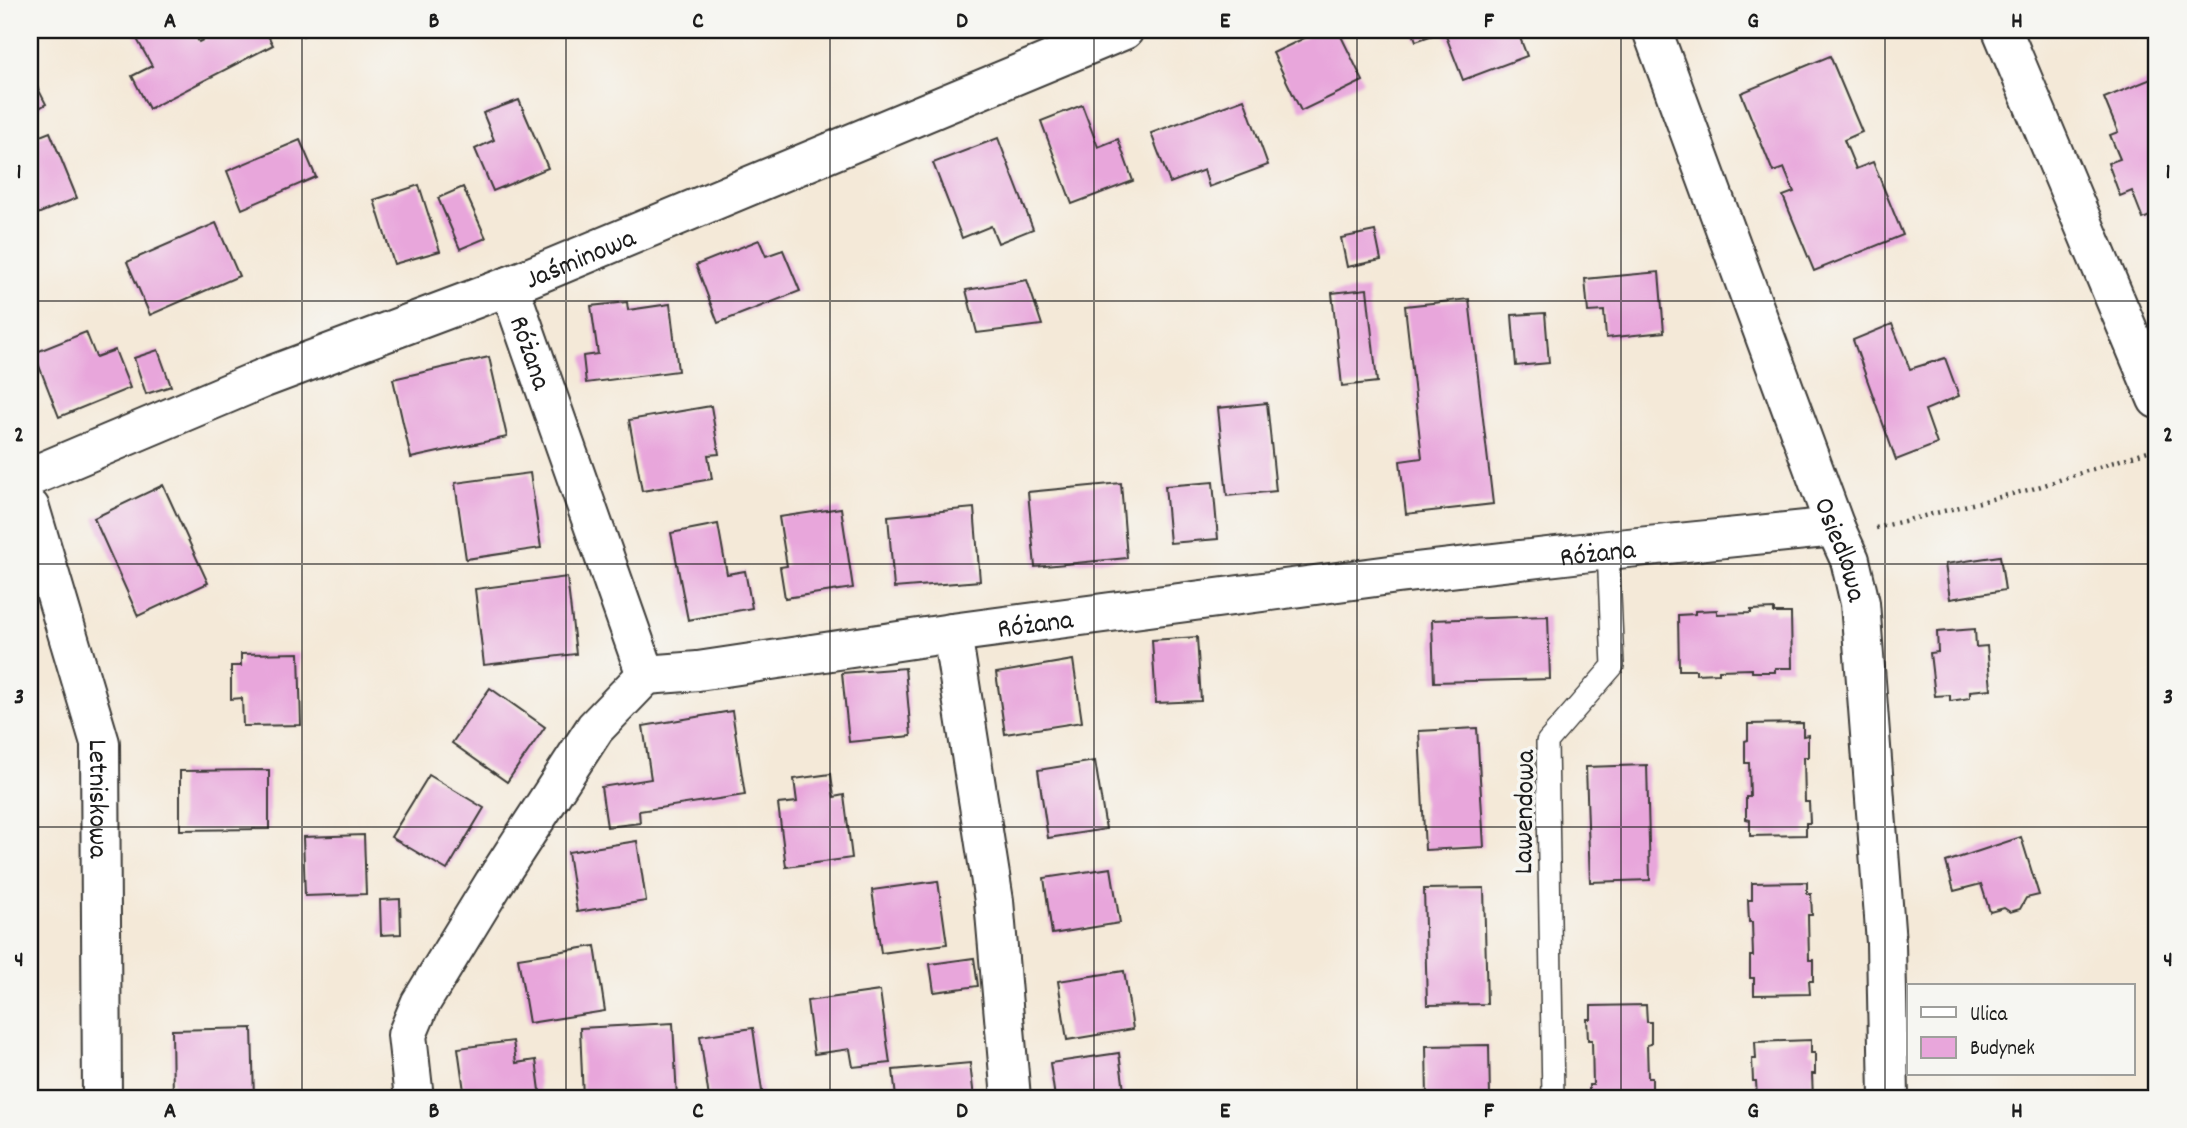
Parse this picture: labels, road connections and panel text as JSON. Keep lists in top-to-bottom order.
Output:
{
  "streets": {
    "street": [
      "Jaśminowa",
      "Różana",
      "Osiedlowa",
      "Letniskowa"
    ],
    "lane": ["Lawendowa"]
  },
  "crossings": [
    ["Jaśminowa", "Różana"],
    ["Różana", "Osiedlowa"],
    ["Różana", "Lawendowa"]
  ],
  "legend": ["Ulica", "Budynek"],
  "grid": {
    "columns": [
      "A",
      "B",
      "C",
      "D",
      "E",
      "F",
      "G",
      "H"
    ],
    "rows": [
      "1",
      "2",
      "3",
      "4"
    ]
  }
}
